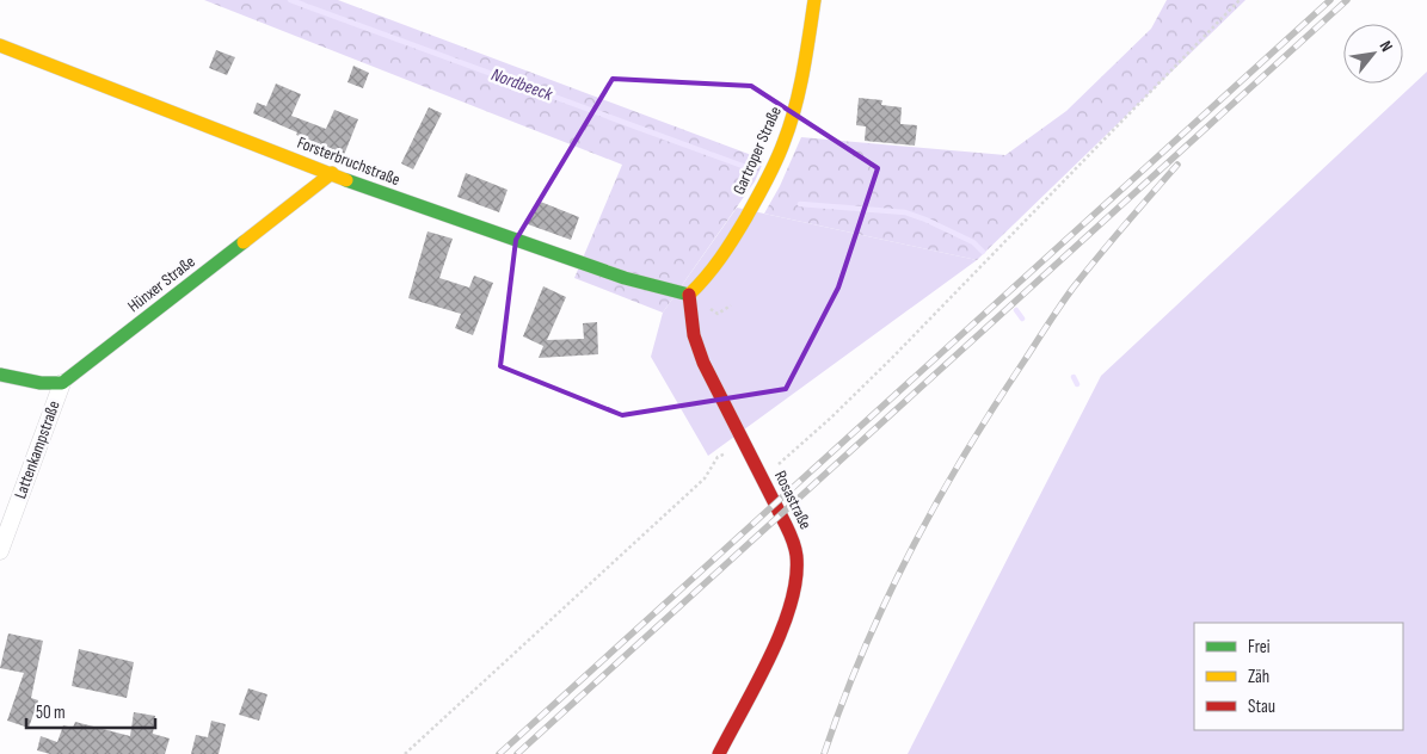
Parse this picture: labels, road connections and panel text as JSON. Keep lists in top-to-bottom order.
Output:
{
  "streets": {
    "street": [
      "Gartroper Straße",
      "Forsterbruchstraße",
      "Hünxer Straße",
      "Lattenkampstraße",
      "Rosastraße"
    ]
  },
  "crossings": [
    ["Gartroper Straße", "Forsterbruchstraße"],
    ["Gartroper Straße", "Rosastraße"],
    ["Forsterbruchstraße", "Hünxer Straße"],
    ["Forsterbruchstraße", "Rosastraße"],
    ["Hünxer Straße", "Lattenkampstraße"]
  ],
  "water": ["Nordbeeck"],
  "legend": ["Frei", "Zäh", "Stau"],
  "scale_bar": "50 m",
  "north": "top right"
}
